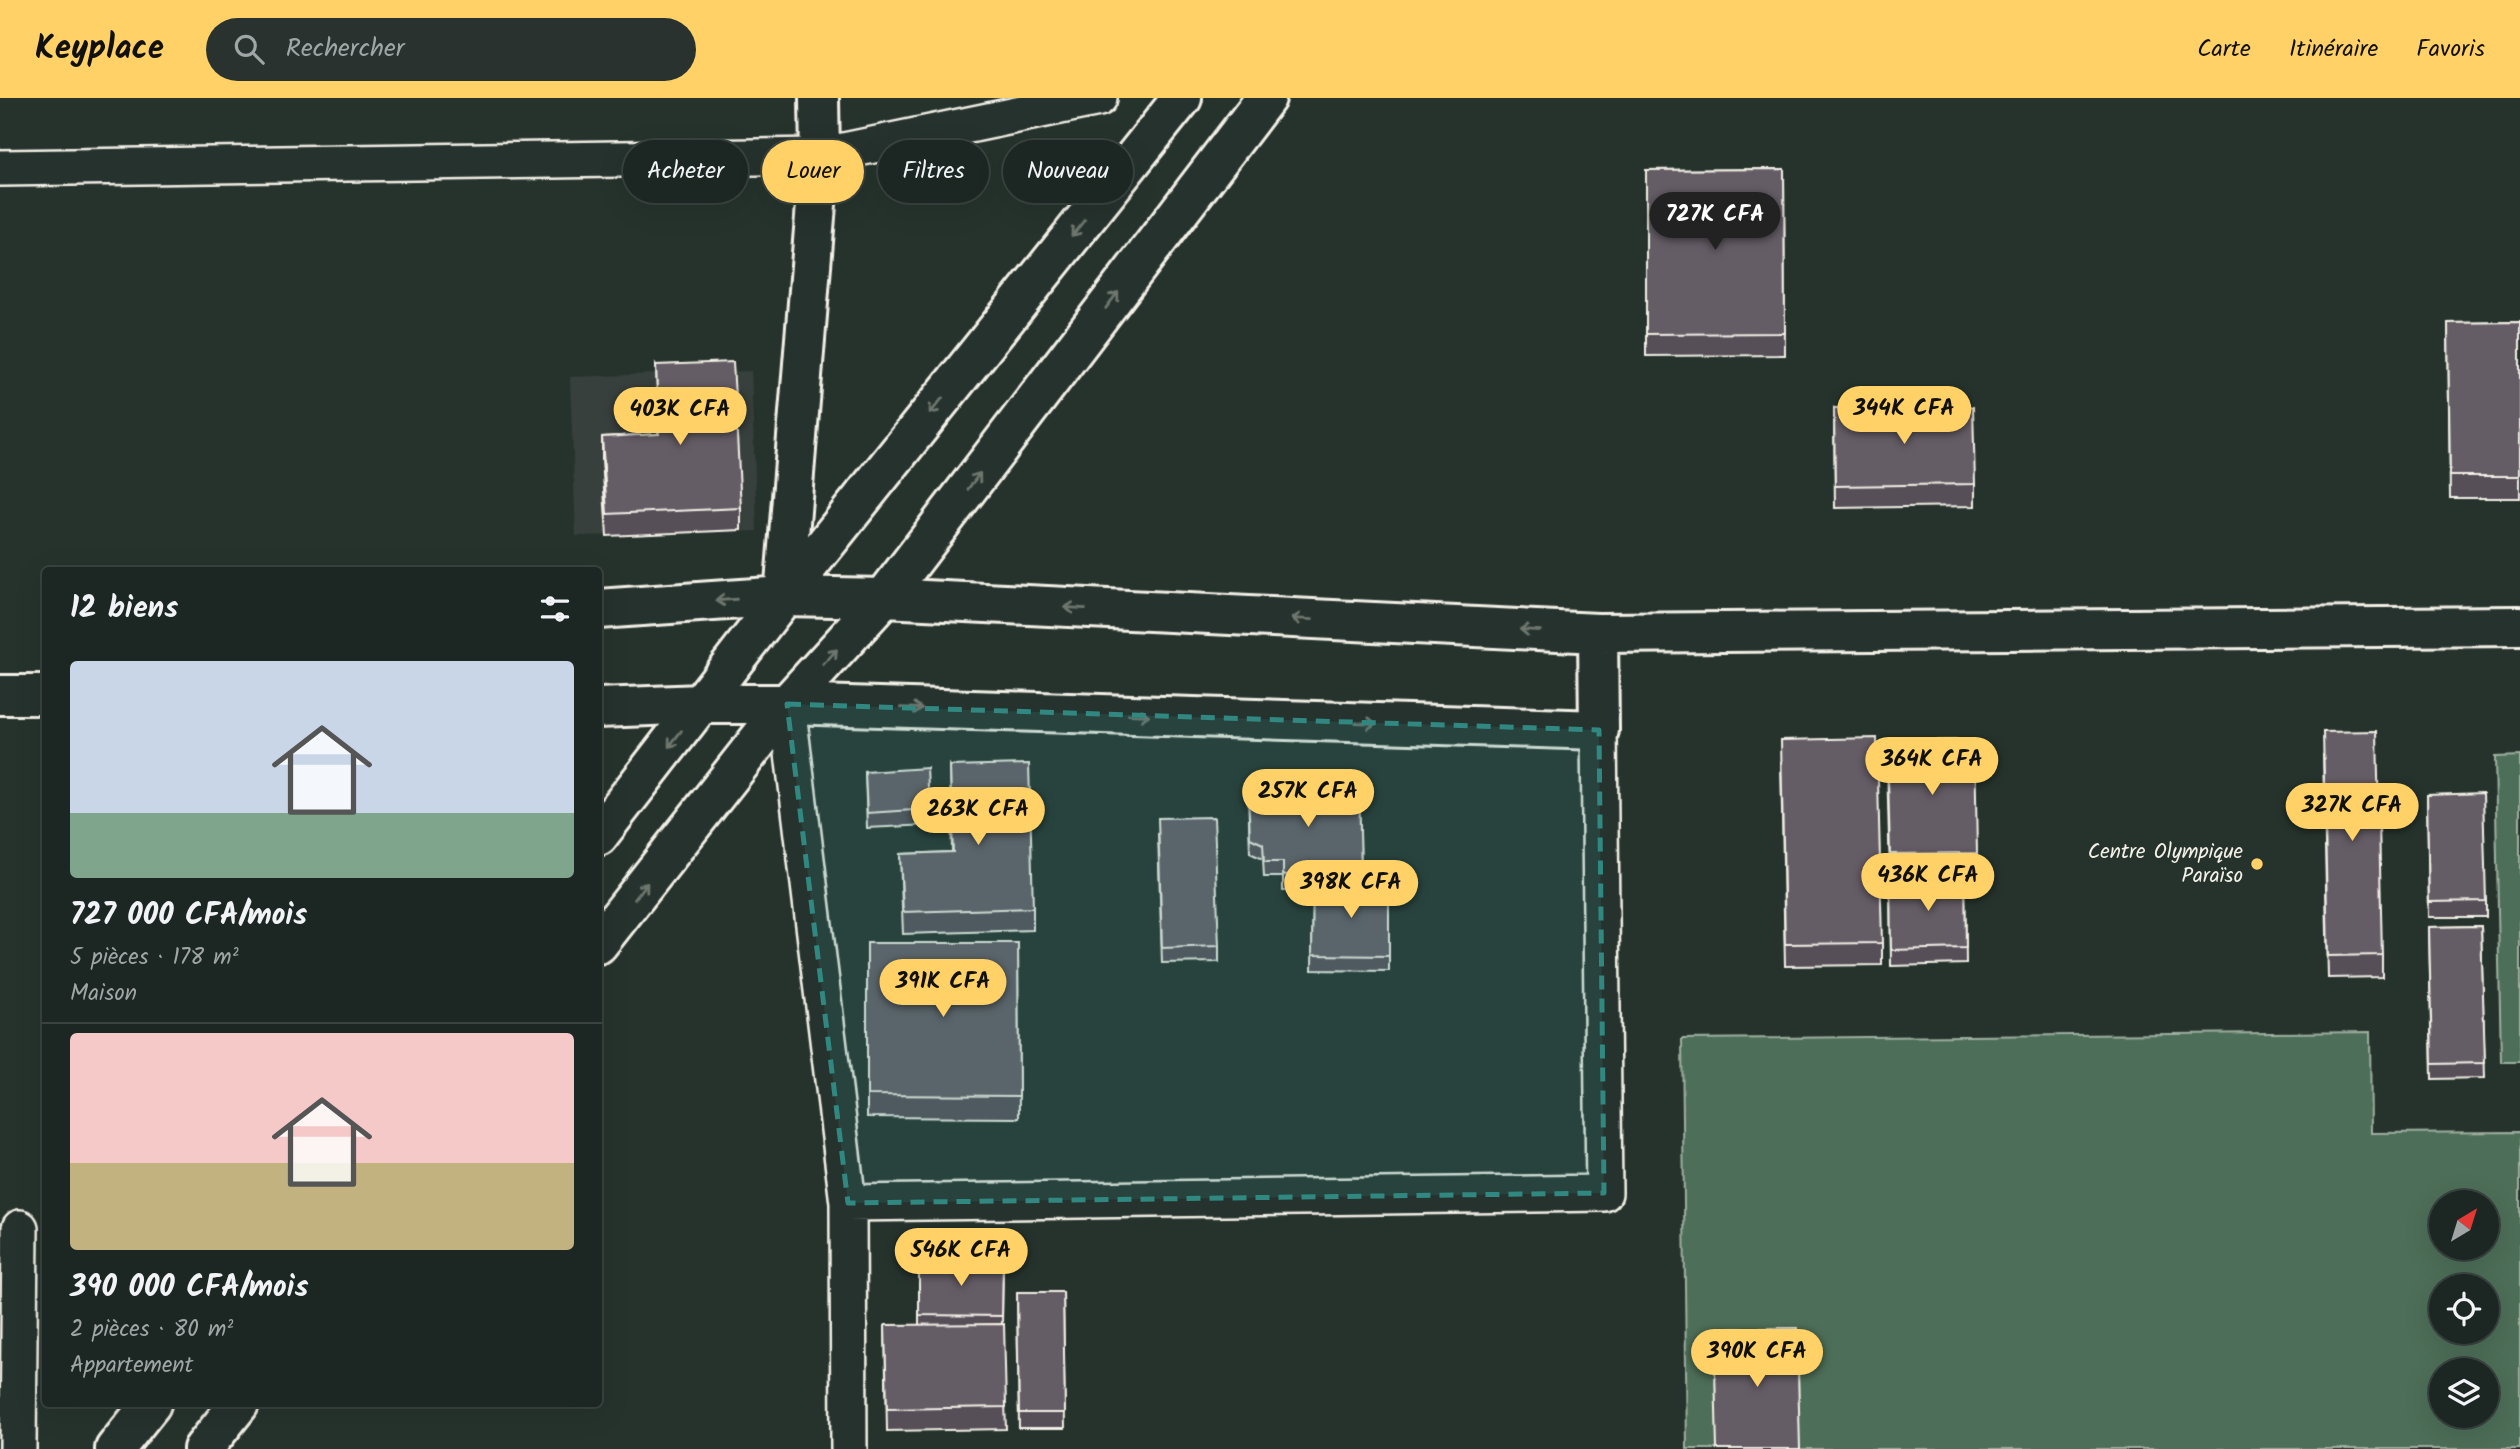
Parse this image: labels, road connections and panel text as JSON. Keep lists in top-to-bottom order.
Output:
{
  "places": ["Centre Olympique Paraïso"],
  "north": "top right",
  "page": {
    "header": "Keyplace",
    "search": "Rechercher",
    "nav": ["Carte", "Itinéraire", "Favoris"],
    "chip": [
      "Acheter",
      "Louer",
      "Filtres",
      "Nouveau"
    ],
    "price": [
      "727K CFA",
      "344K CFA",
      "403K CFA",
      "364K CFA",
      "257K CFA",
      "327K CFA",
      "263K CFA",
      "436K CFA",
      "398K CFA",
      "391K CFA",
      "546K CFA",
      "390K CFA"
    ],
    "heading": "12 biens",
    "list": [
      {
        "name": "727 000 CFA/mois",
        "note": "5 pièces · 178 m² · Maison"
      },
      {
        "name": "390 000 CFA/mois",
        "note": "2 pièces · 80 m² · Appartement"
      }
    ]
  }
}
